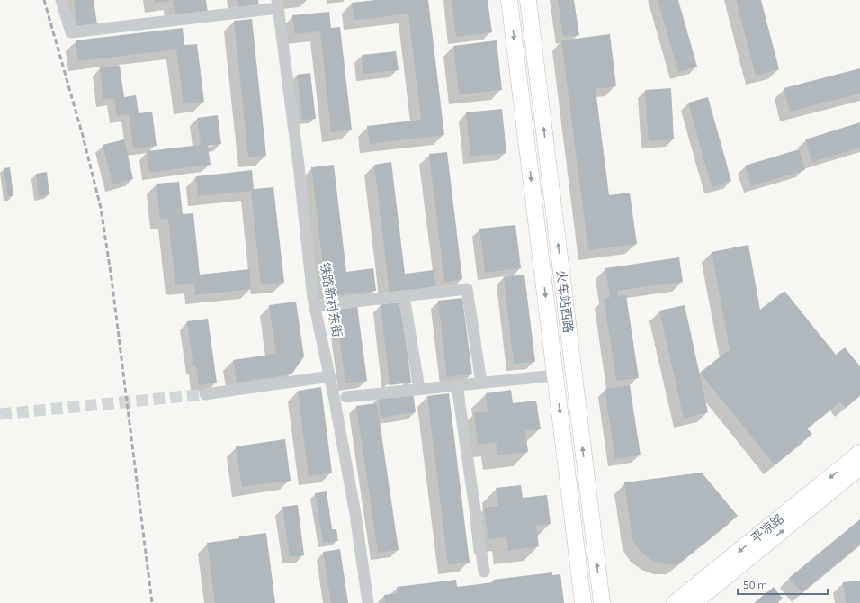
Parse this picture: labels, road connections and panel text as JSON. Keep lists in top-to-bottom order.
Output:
{
  "streets": {
    "main road": ["火车站西路", "平凉路"],
    "street": ["铁路新村东街"]
  },
  "scale_bar": "50 m"
}
